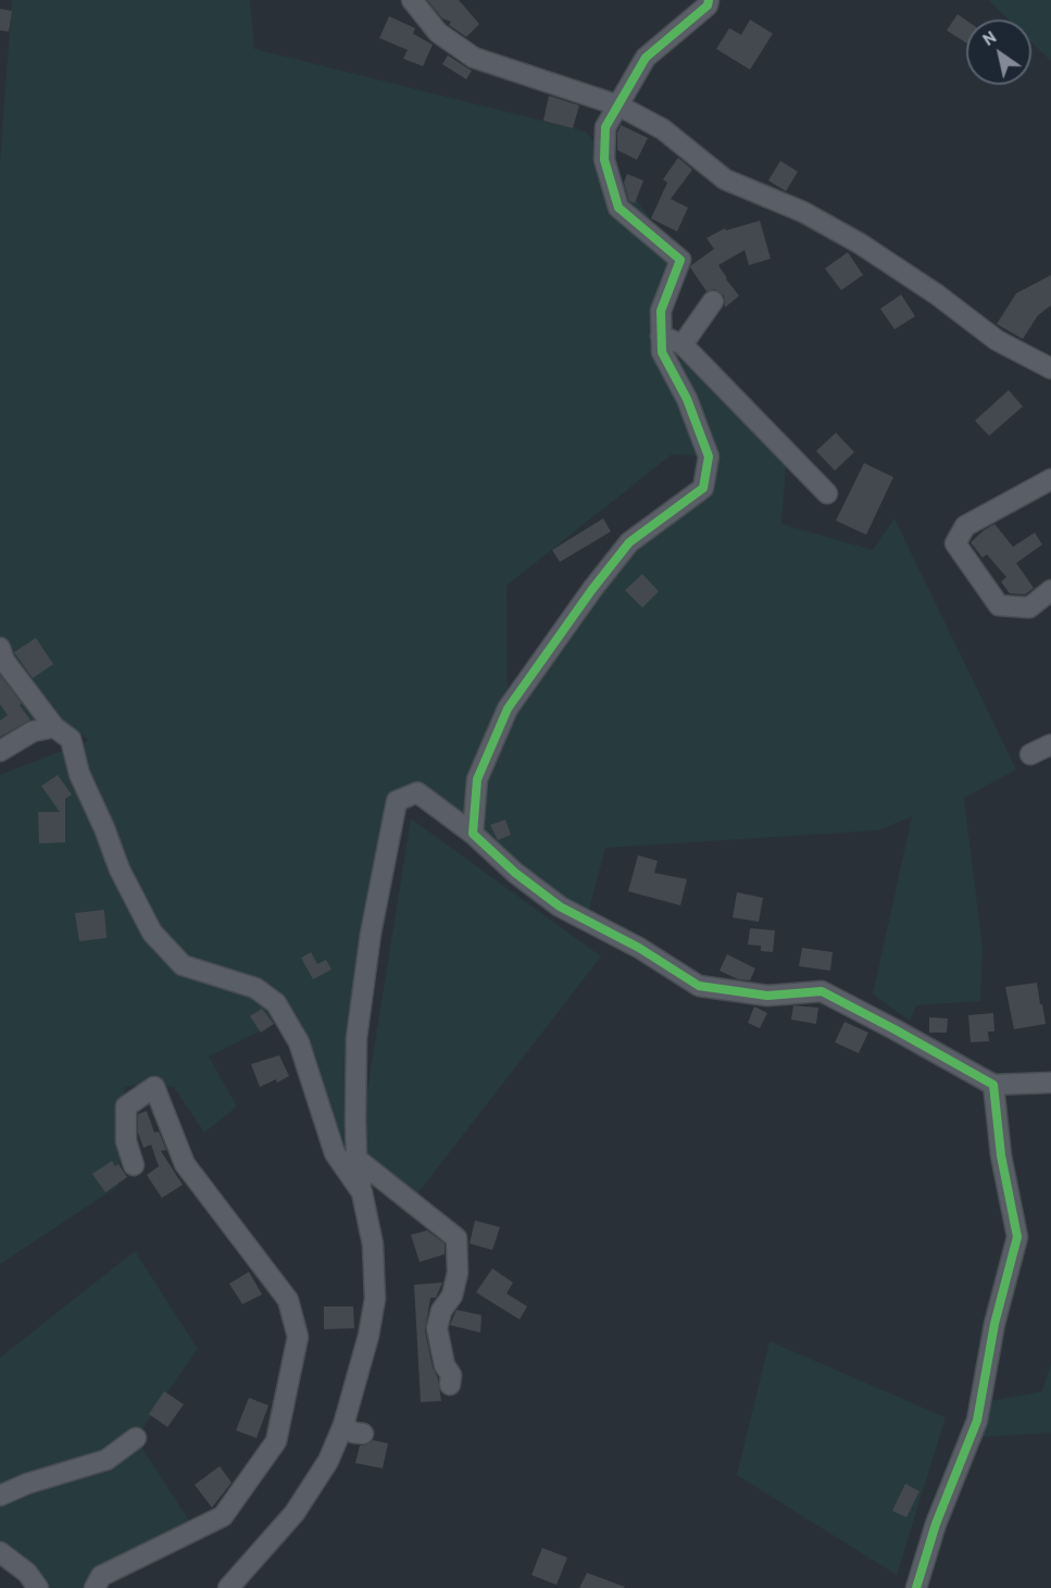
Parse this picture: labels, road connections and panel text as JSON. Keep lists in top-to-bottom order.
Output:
{
  "north": "top left"
}
